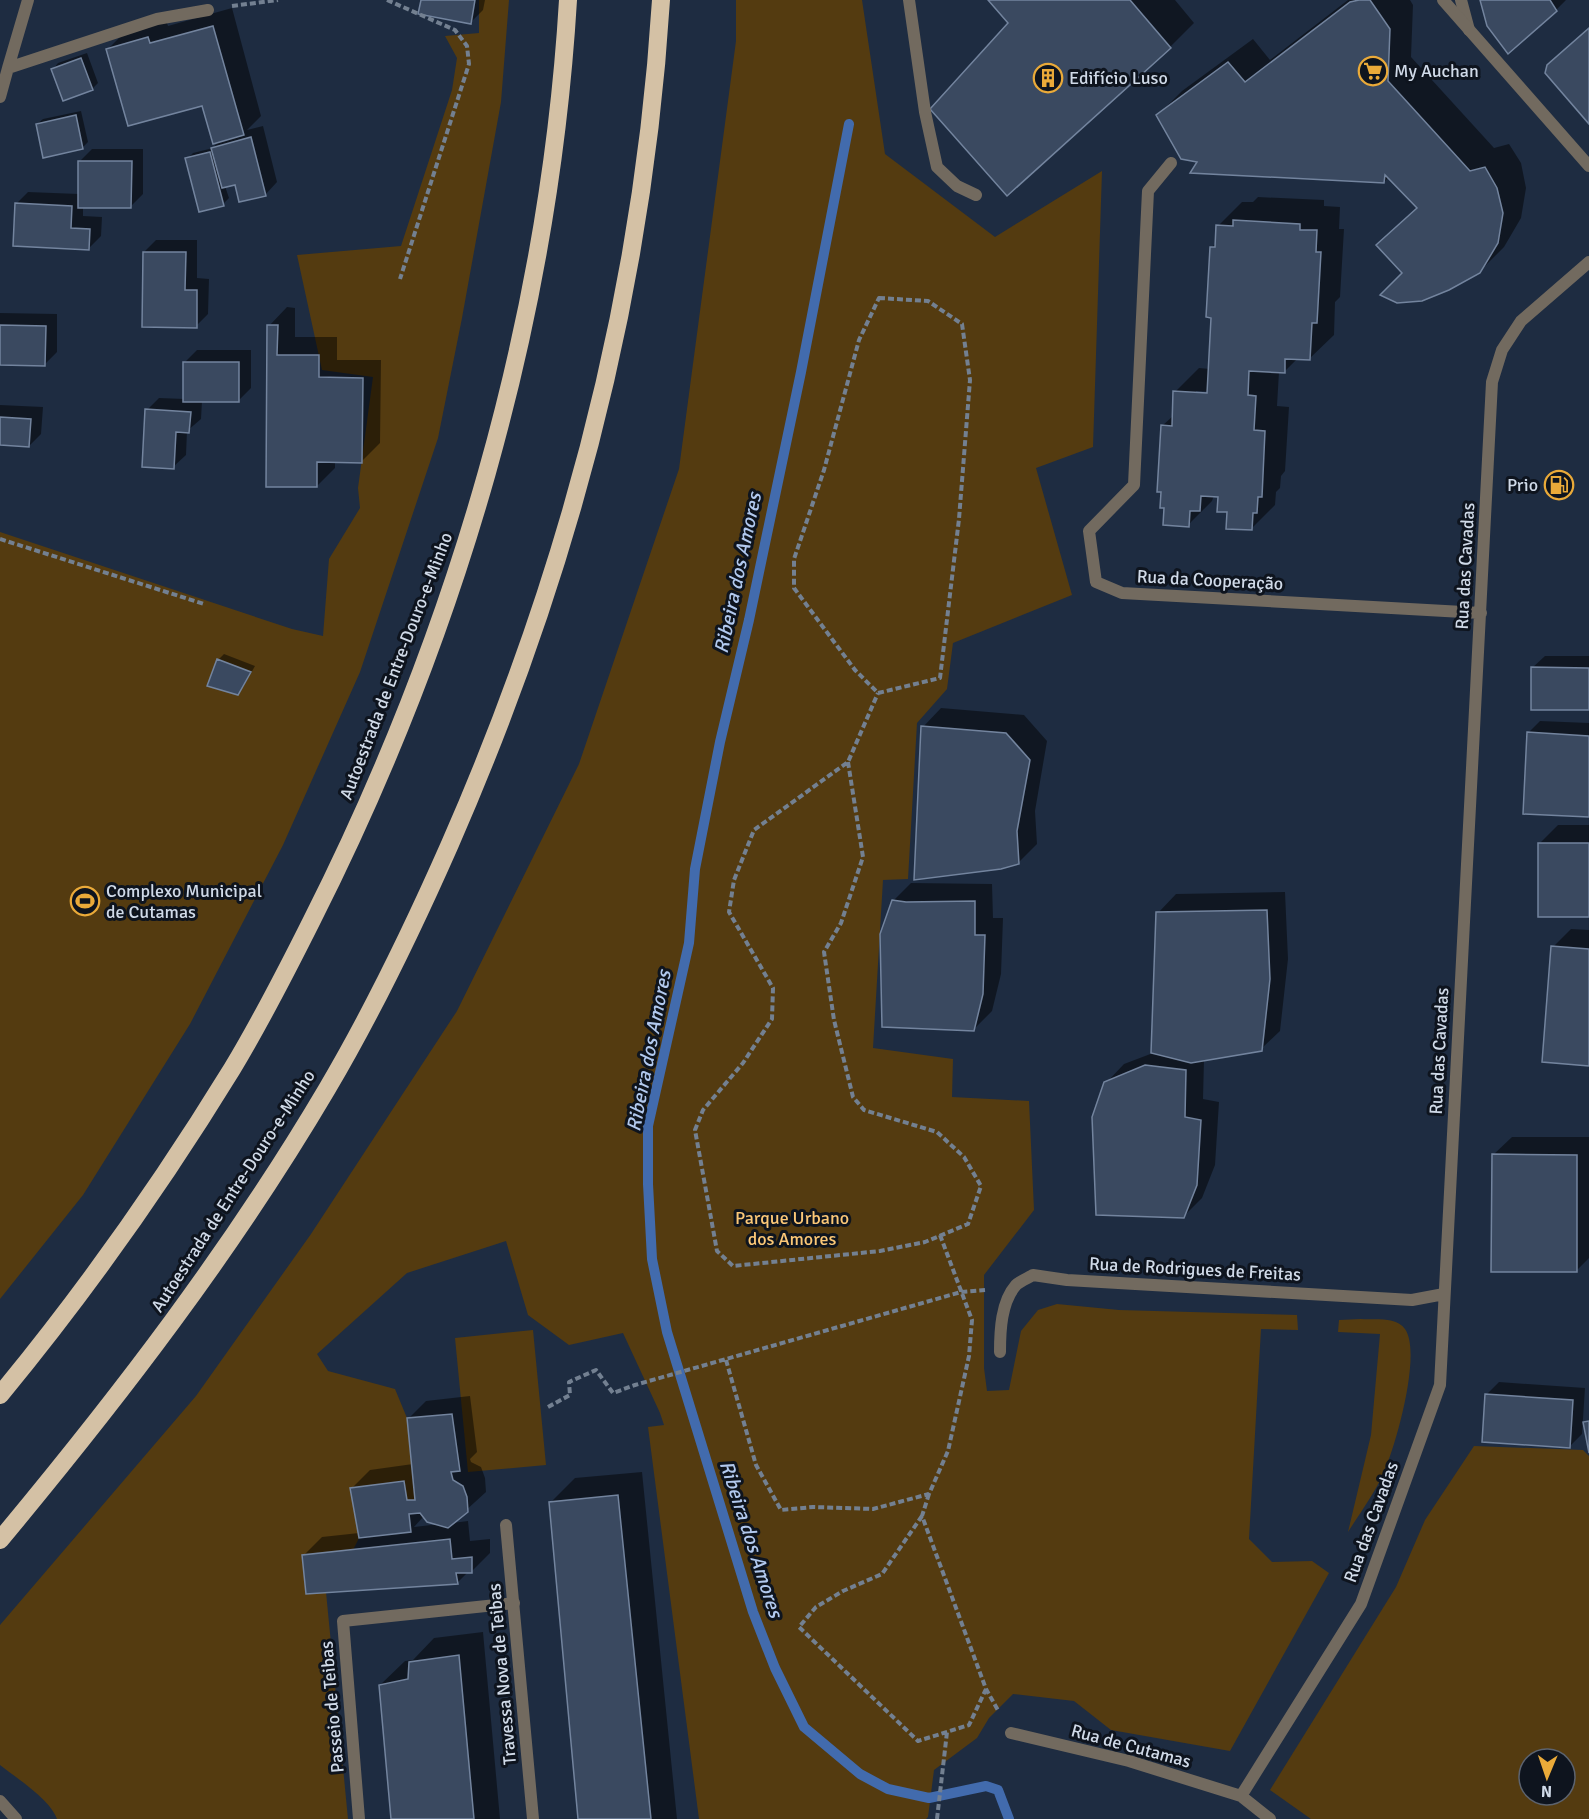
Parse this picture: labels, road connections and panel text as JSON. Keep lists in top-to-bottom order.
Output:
{
  "streets": {
    "highway": ["Autoestrada de Entre-Douro-e-Minho"],
    "street": [
      "Rua das Cavadas",
      "Rua da Cooperação",
      "Rua de Rodrigues de Freitas",
      "Travessa Nova de Teibas",
      "Passeio de Teibas",
      "Rua de Cutamas"
    ]
  },
  "crossings": [
    ["Rua das Cavadas", "Rua da Cooperação"],
    ["Rua das Cavadas", "Rua de Rodrigues de Freitas"],
    ["Rua das Cavadas", "Rua de Cutamas"],
    ["Travessa Nova de Teibas", "Passeio de Teibas"]
  ],
  "water": ["Ribeira dos Amores"],
  "parks": ["Parque Urbano dos Amores"],
  "places": {
    "supermarket": ["My Auchan"],
    "building": ["Edifício Luso"],
    "fuel station": ["Prio"],
    "sports": ["Complexo Municipal de Cutamas"]
  },
  "north": "bottom"
}
